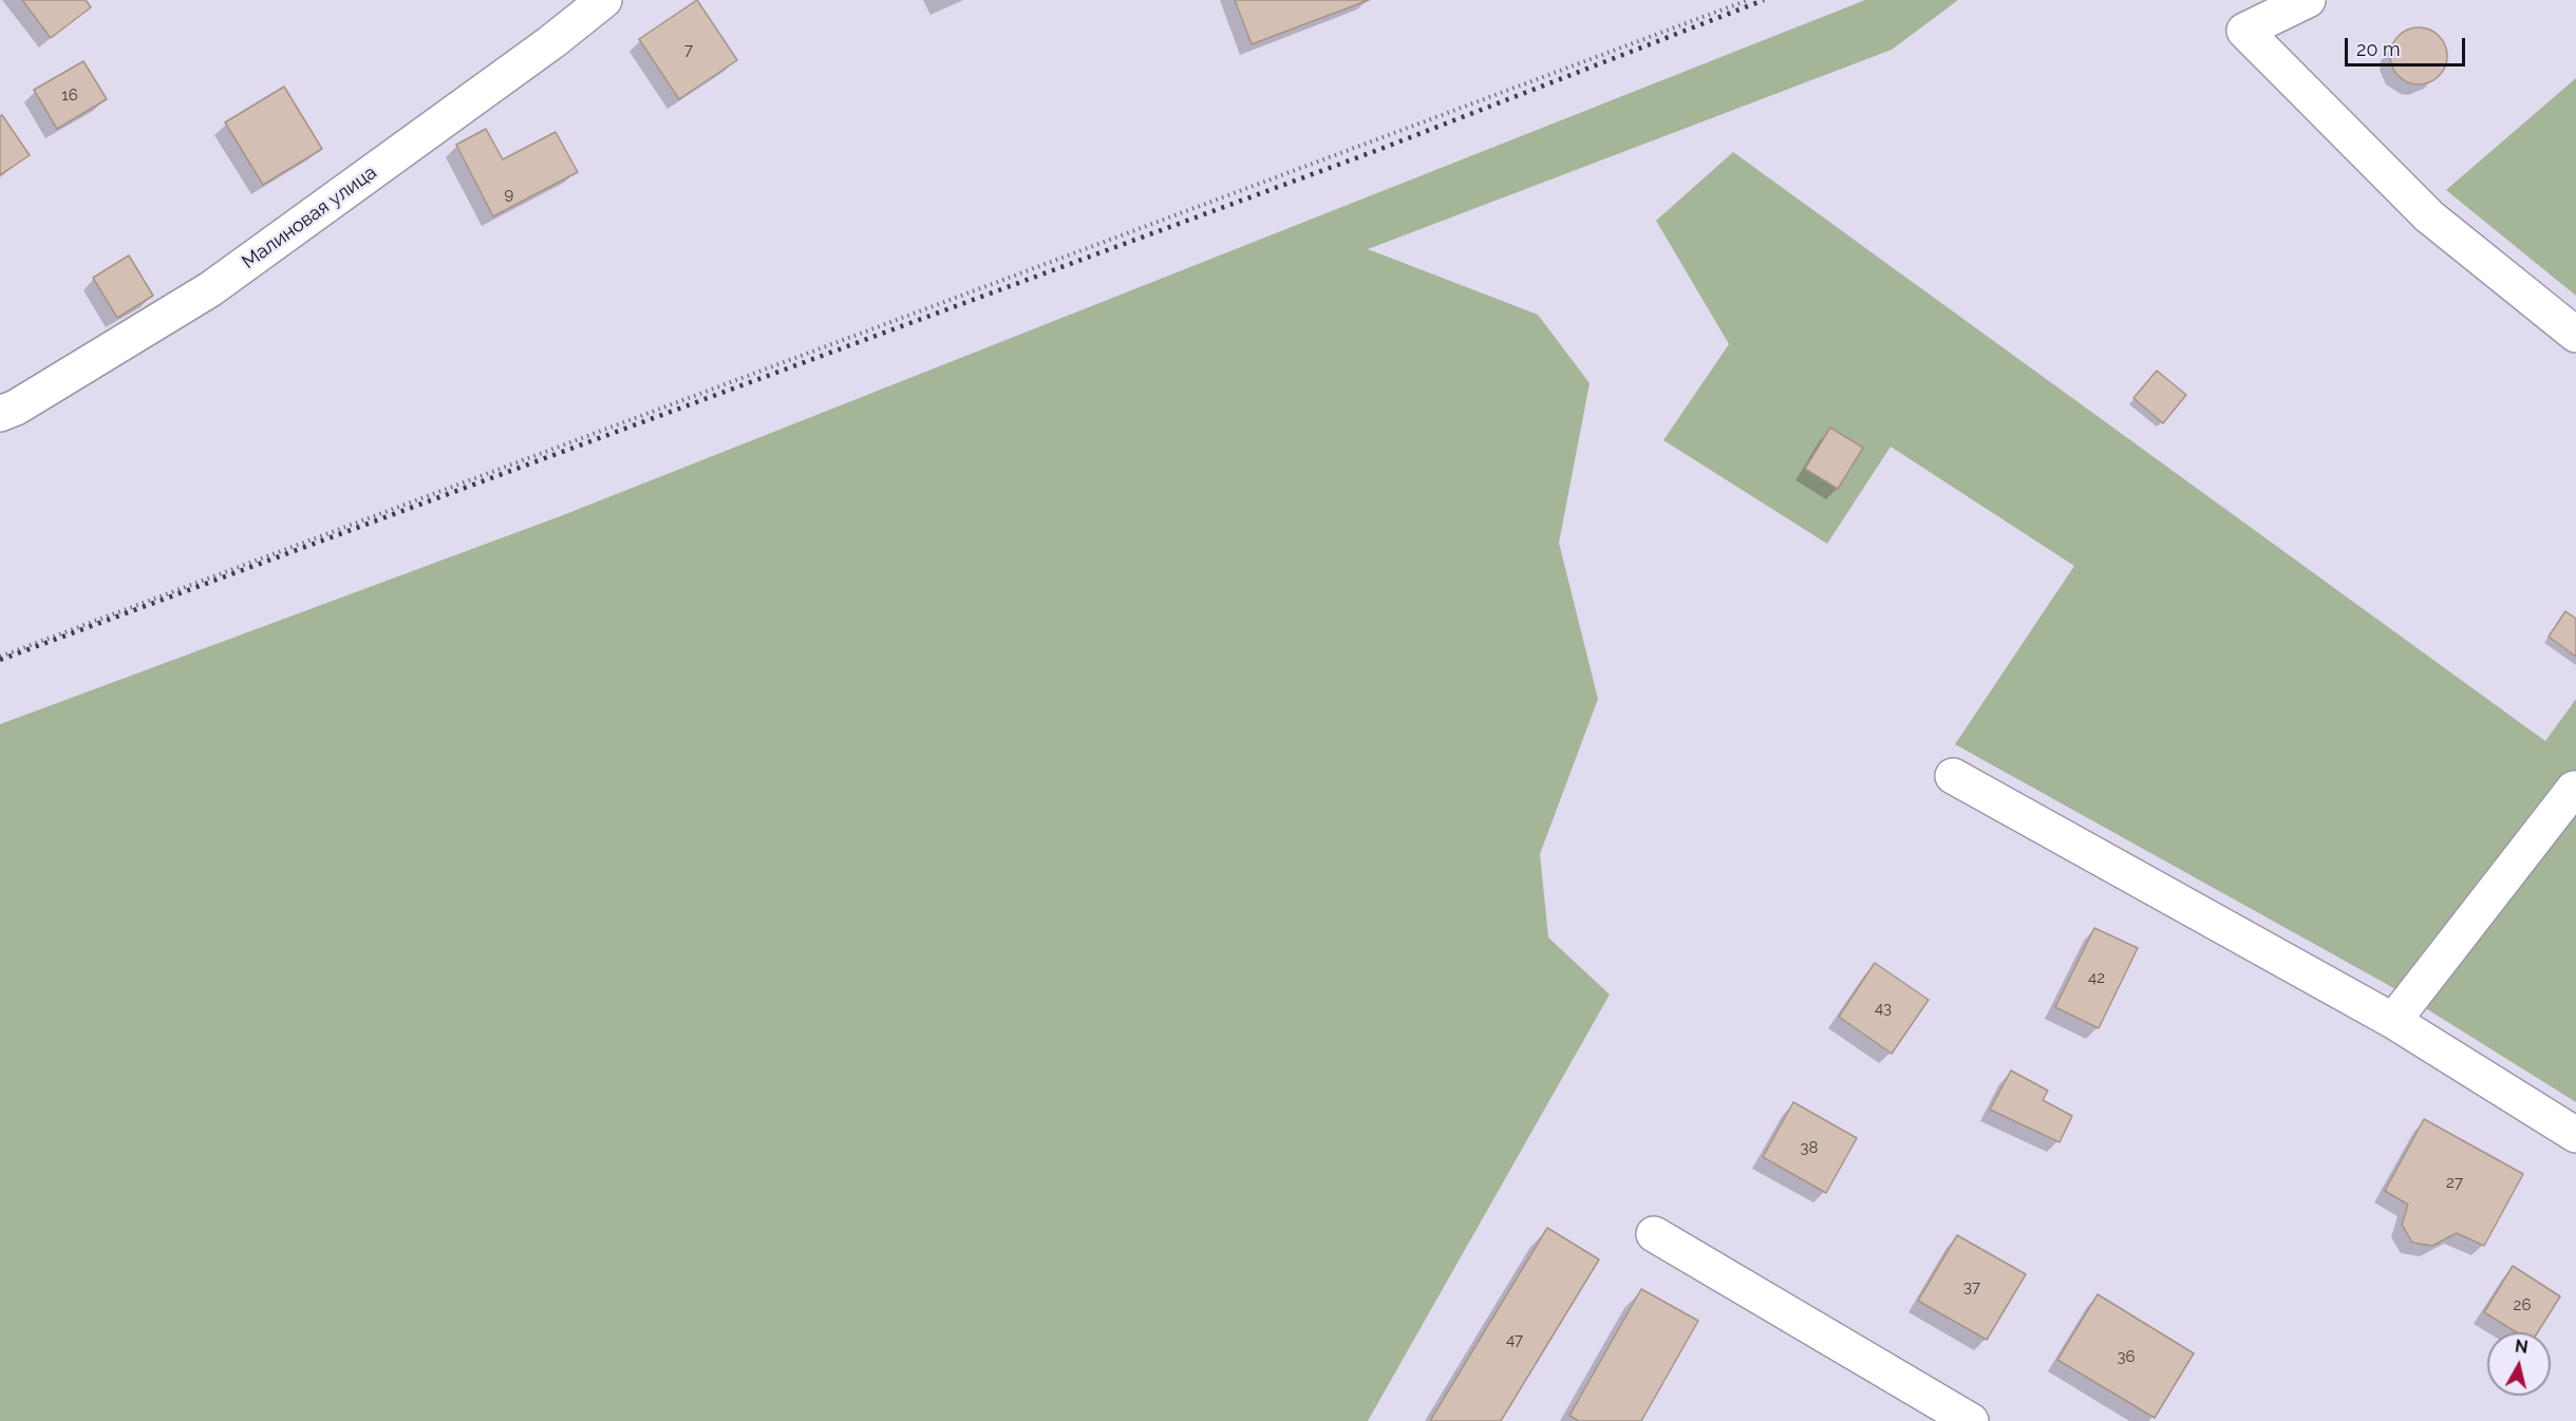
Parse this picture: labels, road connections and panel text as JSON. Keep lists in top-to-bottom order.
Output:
{
  "streets": {
    "street": ["Малиновая улица"]
  },
  "house_numbers": [
    "7",
    "16",
    "9",
    "42",
    "43",
    "38",
    "27",
    "37",
    "26",
    "47",
    "36"
  ],
  "scale_bar": "20 m",
  "north": "top"
}
